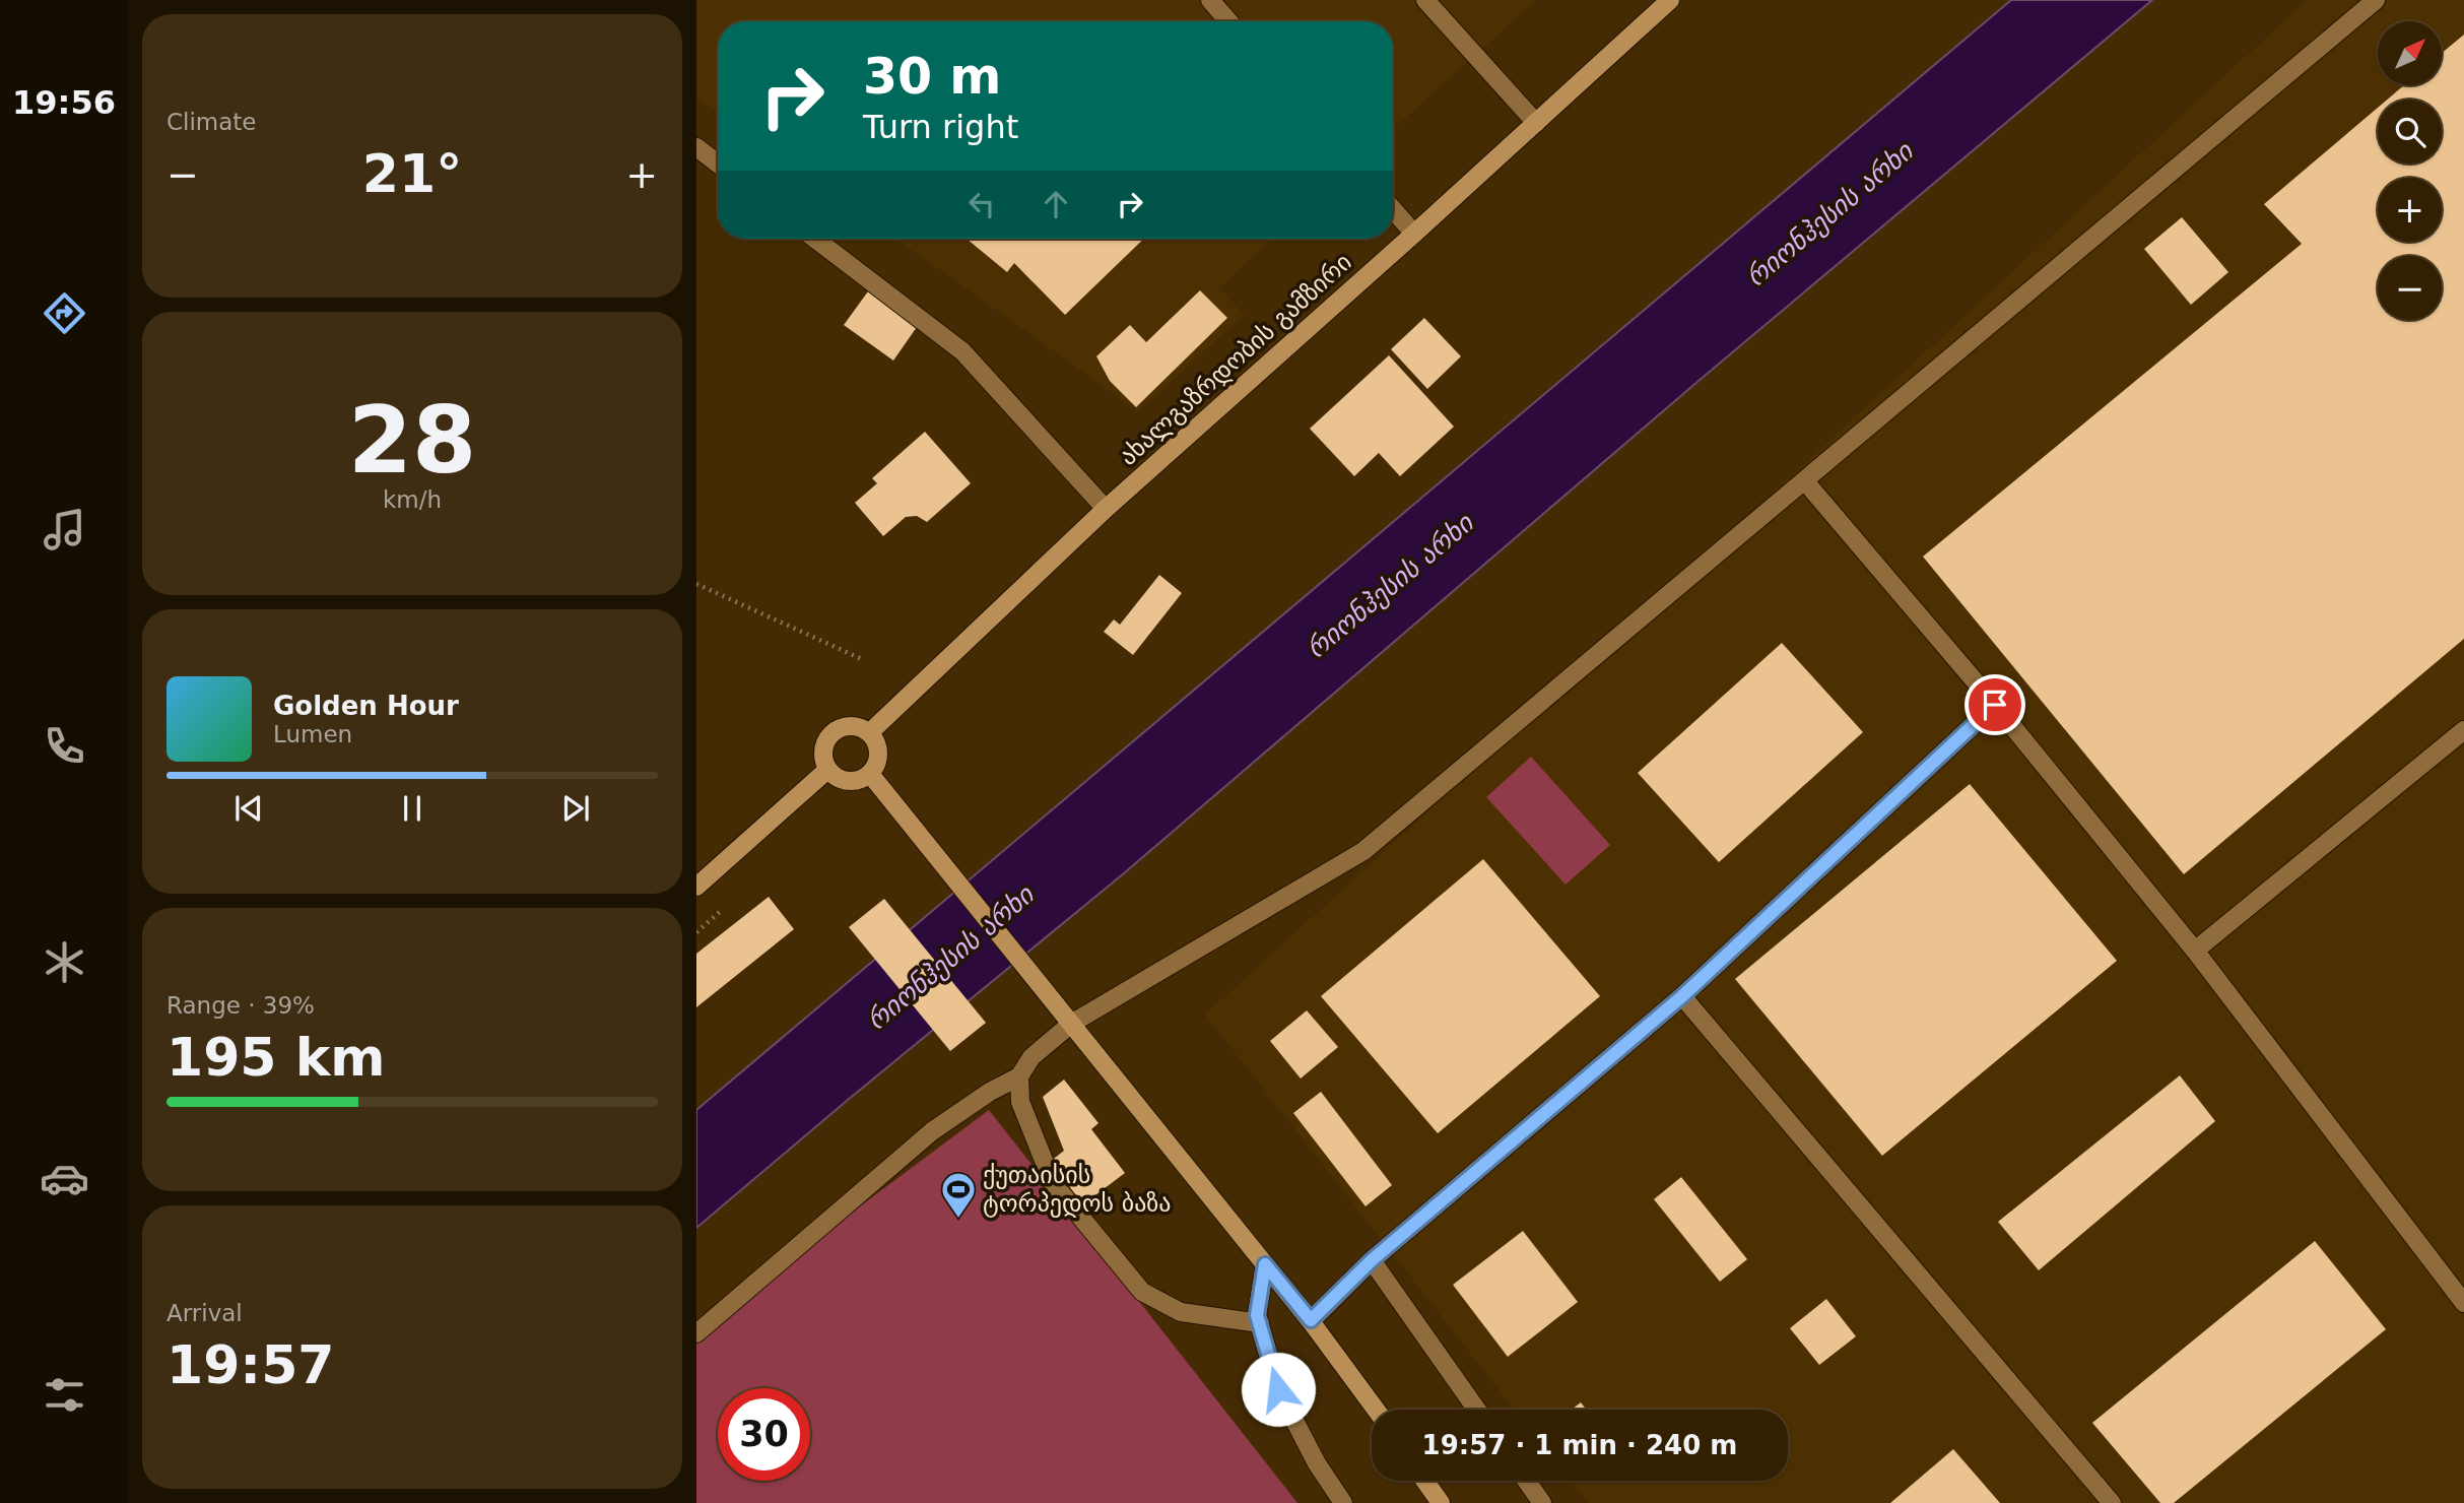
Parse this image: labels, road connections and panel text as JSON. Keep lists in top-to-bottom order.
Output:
{
  "streets": {
    "main road": ["ახალგაზრდობის გამზირი"]
  },
  "water": ["რიონჰესის არხი"],
  "places": {
    "sports": ["ქუთაისის ტორპედოს ბაზა"]
  },
  "north": "top right",
  "page": {
    "tabs": "19:56",
    "tile": [
      "Climate",
      ["28", "km/h"],
      ["Range · 39%", "195 km"],
      ["Arrival", "19:57"]
    ],
    "map_buttons": ["+", "−"],
    "turn": ["30 m", "Turn right"],
    "heat": ["−", "21°", "+"],
    "song": ["Golden Hour", "Lumen"],
    "limit": "30",
    "trip": "19:57 · 1 min · 240 m"
  }
}
